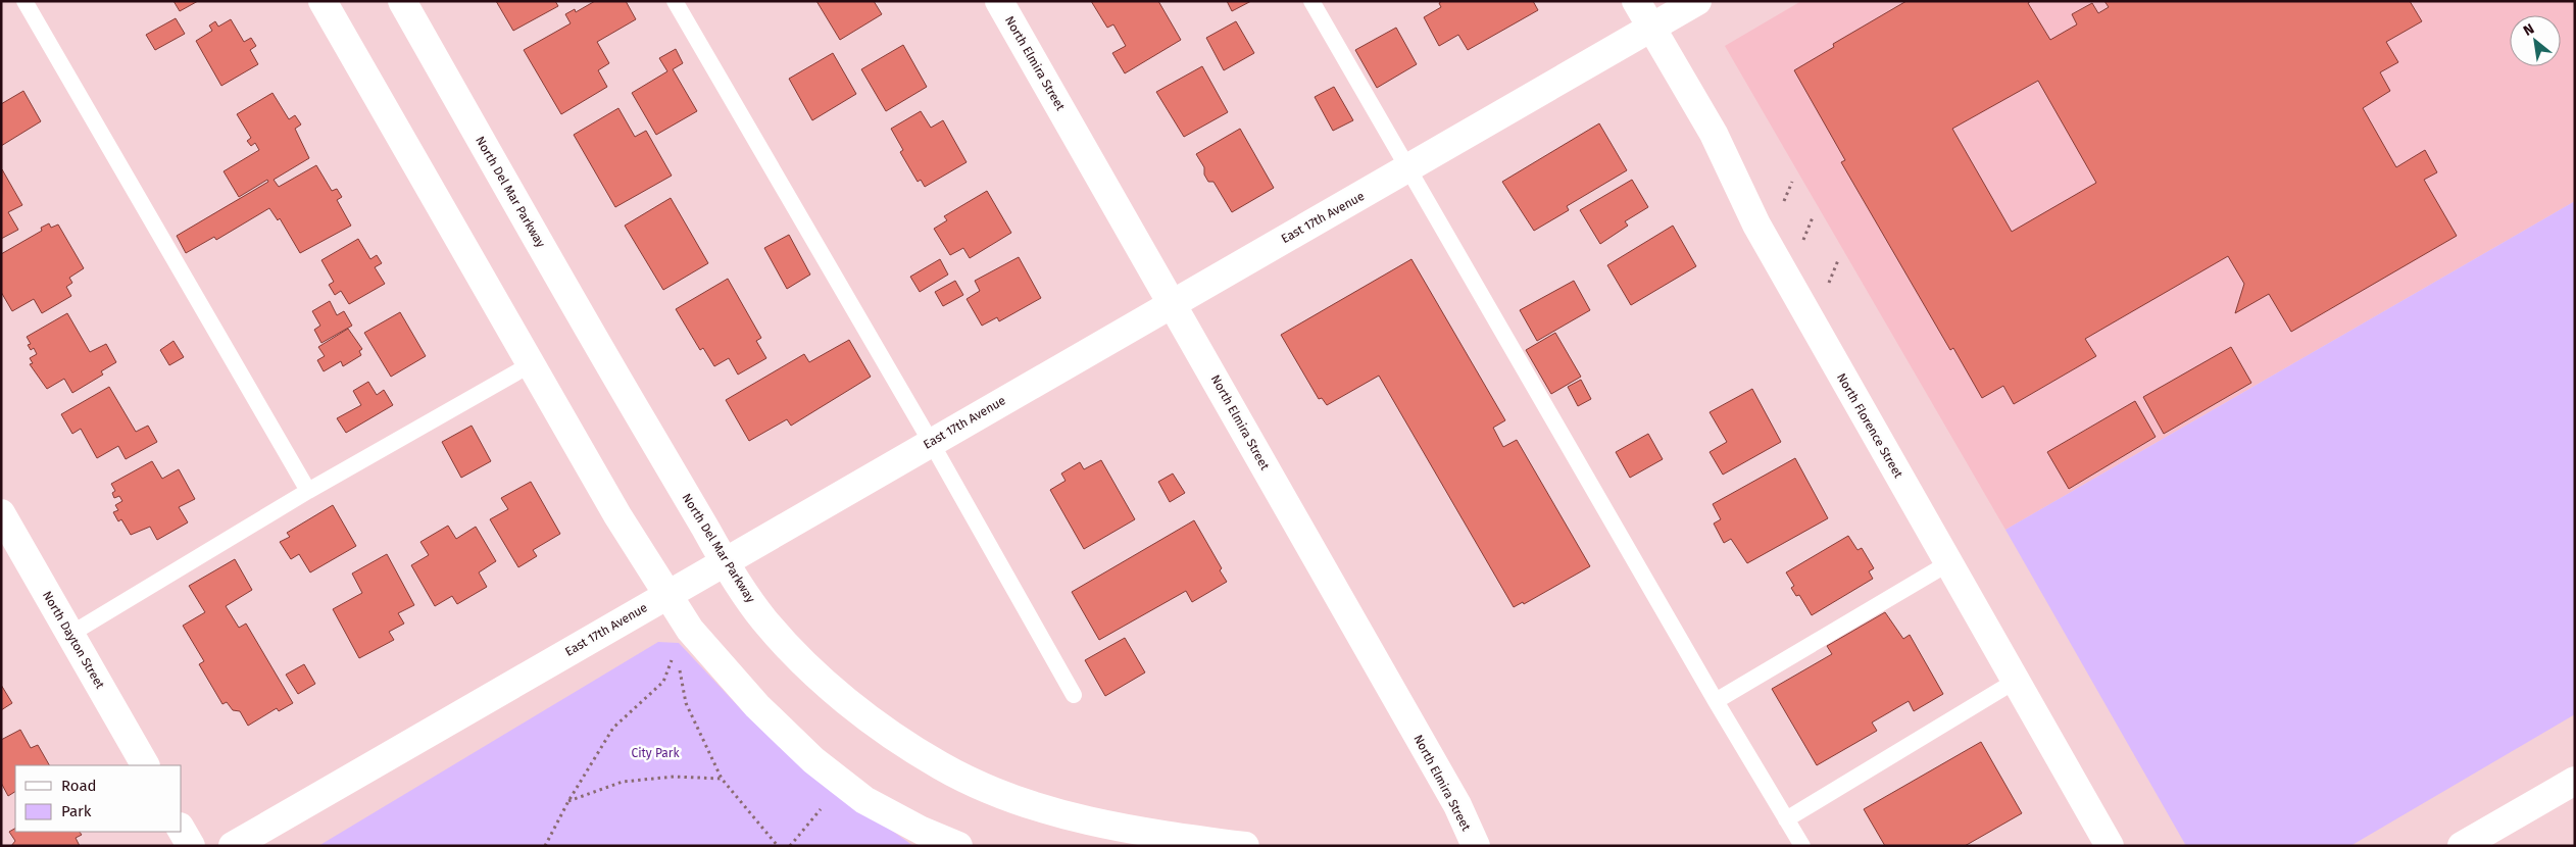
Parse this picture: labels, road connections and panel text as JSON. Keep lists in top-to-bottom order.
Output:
{
  "streets": {
    "street": [
      "North Elmira Street",
      "North Del Mar Parkway",
      "East 17th Avenue",
      "North Florence Street",
      "North Dayton Street"
    ]
  },
  "crossings": [
    ["North Elmira Street", "East 17th Avenue"],
    ["North Del Mar Parkway", "East 17th Avenue"],
    ["East 17th Avenue", "North Florence Street"]
  ],
  "parks": ["City Park"],
  "legend": ["Road", "Park"],
  "north": "top left"
}
